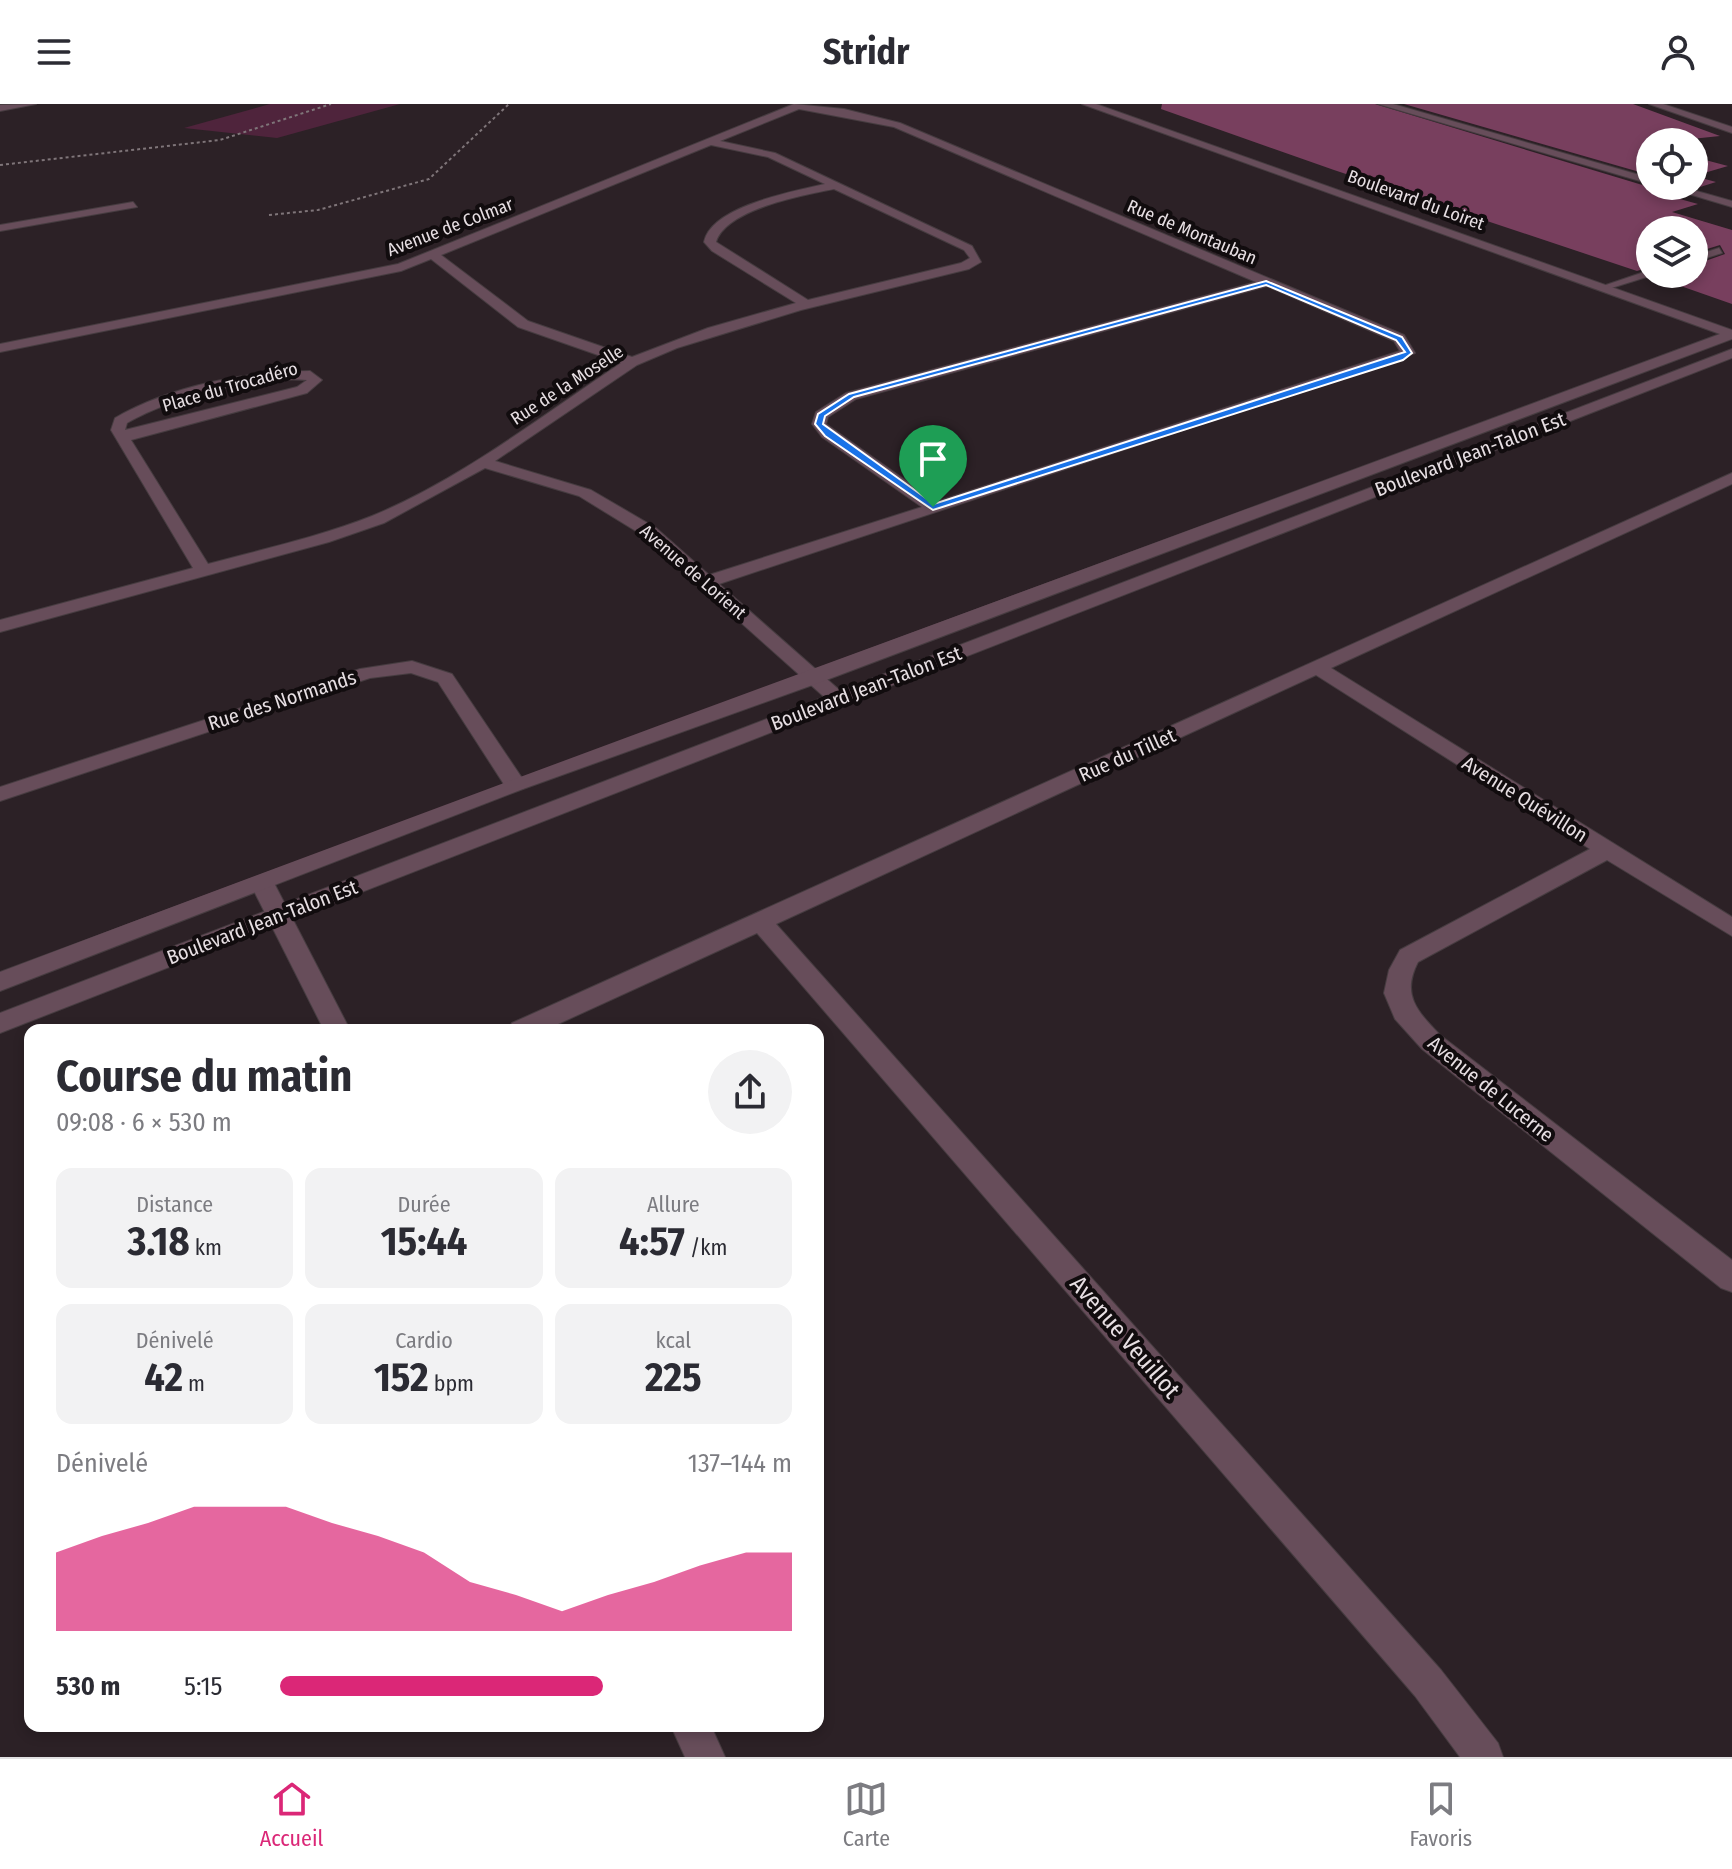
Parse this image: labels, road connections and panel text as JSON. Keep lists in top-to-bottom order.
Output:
{
  "streets": {
    "street": [
      "Boulevard du Loiret",
      "Avenue de Colmar",
      "Rue de Montauban",
      "Rue de la Moselle",
      "Place du Trocadéro",
      "Boulevard Jean-Talon Est",
      "Avenue de Lorient",
      "Rue des Normands",
      "Rue du Tillet",
      "Avenue Quévillon",
      "Avenue de Lucerne",
      "Avenue Veuillot"
    ]
  },
  "crossings": [
    ["Boulevard du Loiret", "Boulevard Jean-Talon Est"],
    ["Avenue de Colmar", "Rue de Montauban"],
    ["Avenue de Colmar", "Rue de la Moselle"],
    ["Rue de Montauban", "Avenue de Lorient"],
    ["Rue de la Moselle", "Avenue de Lorient"],
    ["Boulevard Jean-Talon Est", "Avenue de Lorient"],
    ["Boulevard Jean-Talon Est", "Rue des Normands"],
    ["Rue du Tillet", "Avenue Quévillon"],
    ["Rue du Tillet", "Avenue Veuillot"],
    ["Avenue Quévillon", "Avenue de Lucerne"]
  ],
  "page": {
    "header": "Stridr",
    "heading": ["Course du matin", "09:08 · 6 × 530 m"],
    "stats": [
      ["Distance", "3.18 km"],
      ["Durée", "15:44"],
      ["Allure", "4:57 /km"],
      ["Dénivelé", "42 m"],
      ["Cardio", "152 bpm"],
      ["kcal", "225"]
    ],
    "chart": ["Dénivelé", "137–144 m"],
    "list": [
      {
        "name": "530 m",
        "note": "5:15"
      }
    ],
    "tabs": ["Accueil", "Carte", "Favoris"]
  }
}
